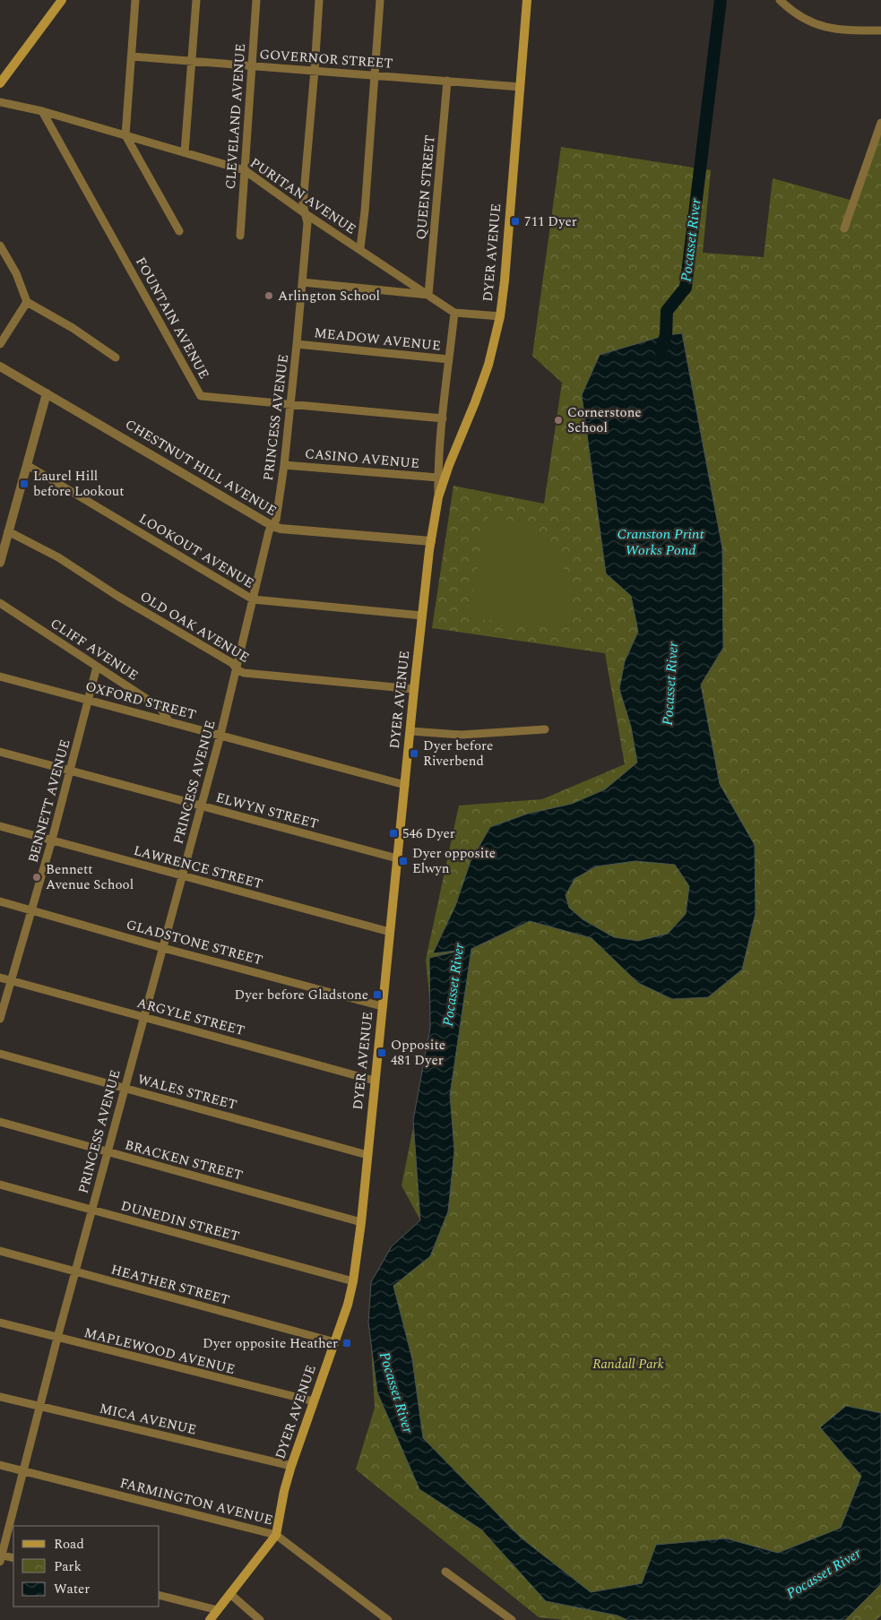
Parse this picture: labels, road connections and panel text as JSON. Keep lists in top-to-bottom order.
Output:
{
  "streets": {
    "main road": ["DYER AVENUE"],
    "street": [
      "GOVERNOR STREET",
      "CLEVELAND AVENUE",
      "QUEEN STREET",
      "PURITAN AVENUE",
      "FOUNTAIN AVENUE",
      "MEADOW AVENUE",
      "PRINCESS AVENUE",
      "CASINO AVENUE",
      "CHESTNUT HILL AVENUE",
      "LOOKOUT AVENUE",
      "OLD OAK AVENUE",
      "CLIFF AVENUE",
      "OXFORD STREET",
      "BENNETT AVENUE",
      "ELWYN STREET",
      "LAWRENCE STREET",
      "GLADSTONE STREET",
      "ARGYLE STREET",
      "WALES STREET",
      "BRACKEN STREET",
      "DUNEDIN STREET",
      "HEATHER STREET",
      "MAPLEWOOD AVENUE",
      "MICA AVENUE",
      "FARMINGTON AVENUE"
    ]
  },
  "crossings": [
    ["GOVERNOR STREET", "CLEVELAND AVENUE"],
    ["GOVERNOR STREET", "QUEEN STREET"],
    ["GOVERNOR STREET", "DYER AVENUE"],
    ["GOVERNOR STREET", "PRINCESS AVENUE"],
    ["CLEVELAND AVENUE", "PURITAN AVENUE"],
    ["QUEEN STREET", "PURITAN AVENUE"],
    ["PURITAN AVENUE", "FOUNTAIN AVENUE"],
    ["PURITAN AVENUE", "PRINCESS AVENUE"],
    ["DYER AVENUE", "FOUNTAIN AVENUE"],
    ["DYER AVENUE", "MEADOW AVENUE"],
    ["DYER AVENUE", "CASINO AVENUE"],
    ["DYER AVENUE", "CHESTNUT HILL AVENUE"],
    ["DYER AVENUE", "LOOKOUT AVENUE"],
    ["DYER AVENUE", "OLD OAK AVENUE"],
    ["DYER AVENUE", "OXFORD STREET"],
    ["DYER AVENUE", "ELWYN STREET"],
    ["DYER AVENUE", "LAWRENCE STREET"],
    ["DYER AVENUE", "GLADSTONE STREET"],
    ["DYER AVENUE", "ARGYLE STREET"],
    ["DYER AVENUE", "WALES STREET"],
    ["DYER AVENUE", "BRACKEN STREET"],
    ["DYER AVENUE", "DUNEDIN STREET"],
    ["DYER AVENUE", "HEATHER STREET"],
    ["DYER AVENUE", "MAPLEWOOD AVENUE"],
    ["DYER AVENUE", "MICA AVENUE"],
    ["DYER AVENUE", "FARMINGTON AVENUE"],
    ["FOUNTAIN AVENUE", "MEADOW AVENUE"],
    ["FOUNTAIN AVENUE", "PRINCESS AVENUE"],
    ["MEADOW AVENUE", "PRINCESS AVENUE"],
    ["PRINCESS AVENUE", "CASINO AVENUE"],
    ["PRINCESS AVENUE", "CHESTNUT HILL AVENUE"],
    ["PRINCESS AVENUE", "LOOKOUT AVENUE"],
    ["PRINCESS AVENUE", "OLD OAK AVENUE"],
    ["PRINCESS AVENUE", "OXFORD STREET"],
    ["PRINCESS AVENUE", "ELWYN STREET"],
    ["PRINCESS AVENUE", "LAWRENCE STREET"],
    ["PRINCESS AVENUE", "GLADSTONE STREET"],
    ["PRINCESS AVENUE", "ARGYLE STREET"],
    ["PRINCESS AVENUE", "WALES STREET"],
    ["PRINCESS AVENUE", "BRACKEN STREET"],
    ["PRINCESS AVENUE", "DUNEDIN STREET"],
    ["PRINCESS AVENUE", "HEATHER STREET"],
    ["PRINCESS AVENUE", "MAPLEWOOD AVENUE"],
    ["PRINCESS AVENUE", "MICA AVENUE"],
    ["PRINCESS AVENUE", "FARMINGTON AVENUE"],
    ["CLIFF AVENUE", "OXFORD STREET"],
    ["CLIFF AVENUE", "BENNETT AVENUE"],
    ["OXFORD STREET", "BENNETT AVENUE"],
    ["BENNETT AVENUE", "ELWYN STREET"],
    ["BENNETT AVENUE", "LAWRENCE STREET"],
    ["BENNETT AVENUE", "GLADSTONE STREET"],
    ["BENNETT AVENUE", "ARGYLE STREET"]
  ],
  "water": ["Pocasset River", "Cranston Print Works Pond"],
  "parks": ["Randall Park"],
  "places": {
    "transit": [
      "711 Dyer",
      "Laurel Hill before Lookout",
      "Dyer before Riverbend",
      "546 Dyer",
      "Dyer opposite Elwyn",
      "Dyer before Gladstone",
      "Opposite 481 Dyer",
      "Dyer opposite Heather"
    ],
    "other": ["Arlington School", "Cornerstone School", "Bennett Avenue School"]
  },
  "legend": ["Road", "Park", "Water"]
}
